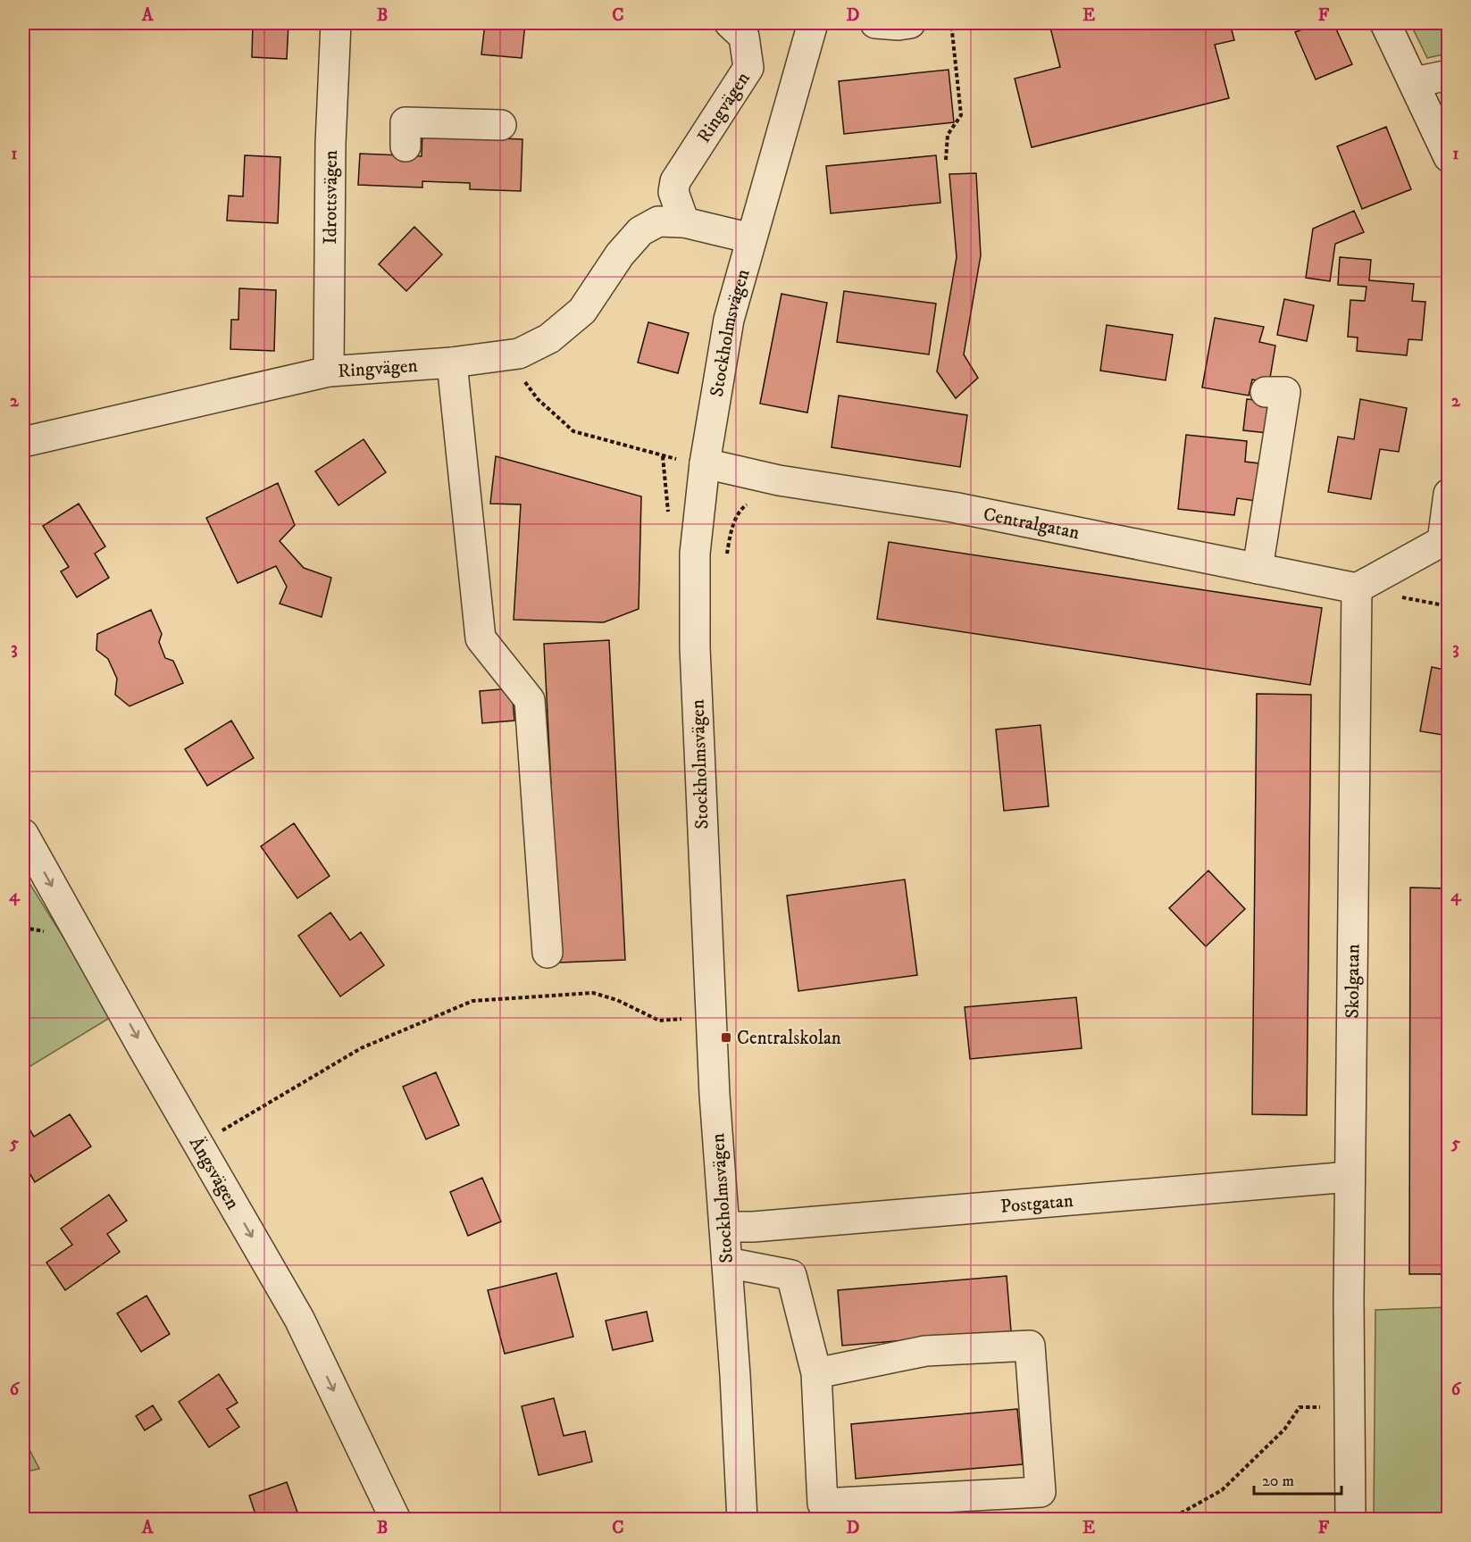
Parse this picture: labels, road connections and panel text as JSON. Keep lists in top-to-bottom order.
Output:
{
  "streets": {
    "street": [
      "Ringvägen",
      "Idrottsvägen",
      "Stockholmsvägen",
      "Centralgatan",
      "Skolgatan",
      "Ängsvägen",
      "Postgatan"
    ]
  },
  "crossings": [
    ["Ringvägen", "Idrottsvägen"],
    ["Ringvägen", "Stockholmsvägen"],
    ["Stockholmsvägen", "Centralgatan"],
    ["Stockholmsvägen", "Postgatan"],
    ["Centralgatan", "Skolgatan"],
    ["Skolgatan", "Postgatan"]
  ],
  "one_way": ["Ängsvägen"],
  "places": {
    "transit": ["Centralskolan"]
  },
  "scale_bar": "20 m",
  "grid": {
    "columns": [
      "A",
      "B",
      "C",
      "D",
      "E",
      "F"
    ],
    "rows": [
      "1",
      "2",
      "3",
      "4",
      "5",
      "6"
    ]
  }
}
